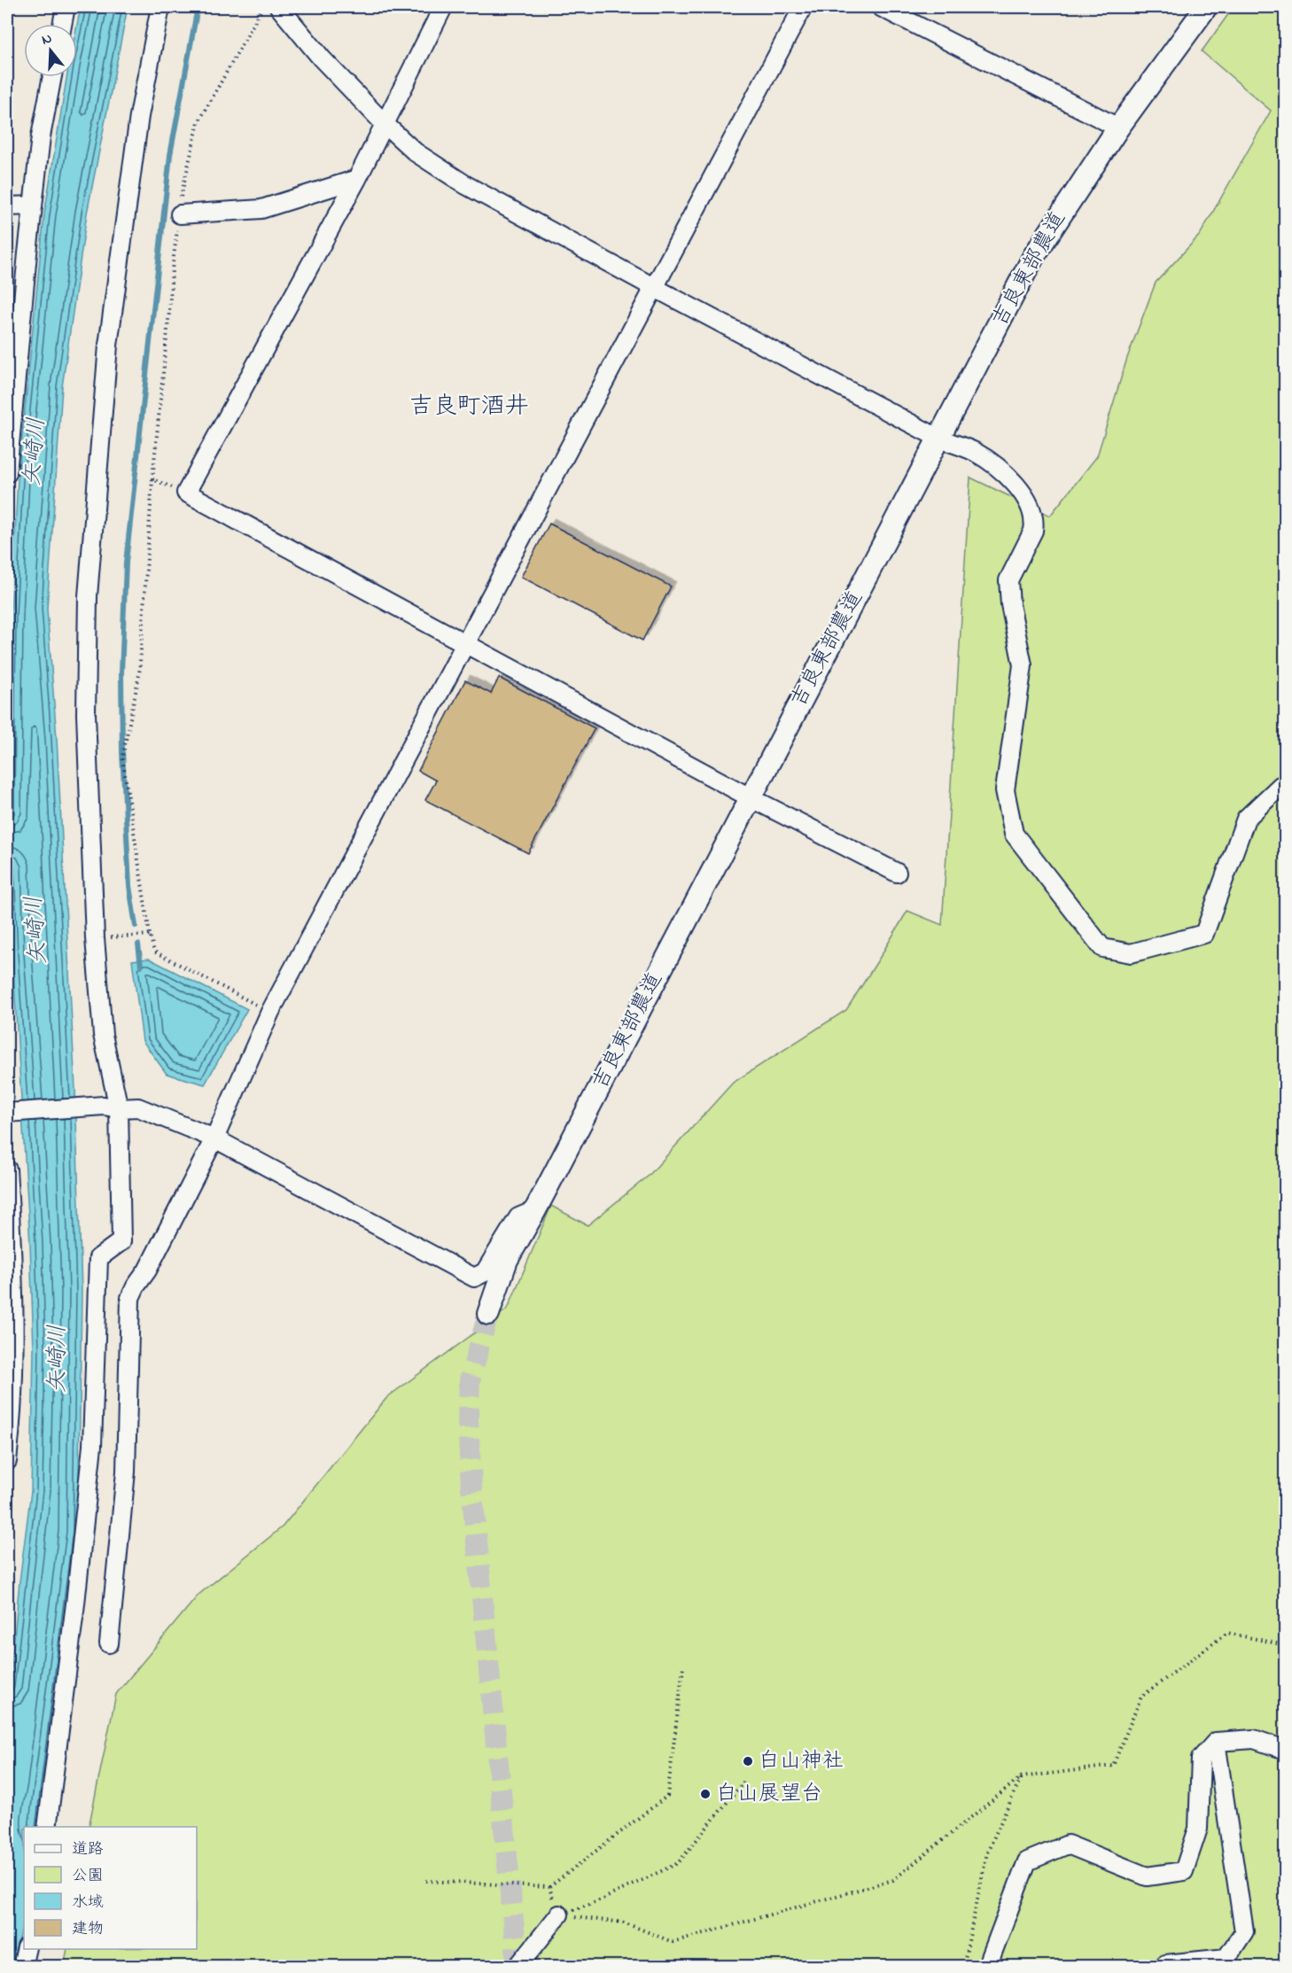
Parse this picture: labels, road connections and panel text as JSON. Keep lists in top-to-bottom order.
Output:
{
  "streets": {
    "street": ["吉良東部農道"]
  },
  "districts": ["吉良町酒井"],
  "water": ["矢崎川"],
  "places": ["白山神社", "白山展望台"],
  "legend": [
    "道路",
    "公園",
    "水域",
    "建物"
  ],
  "north": "top"
}
